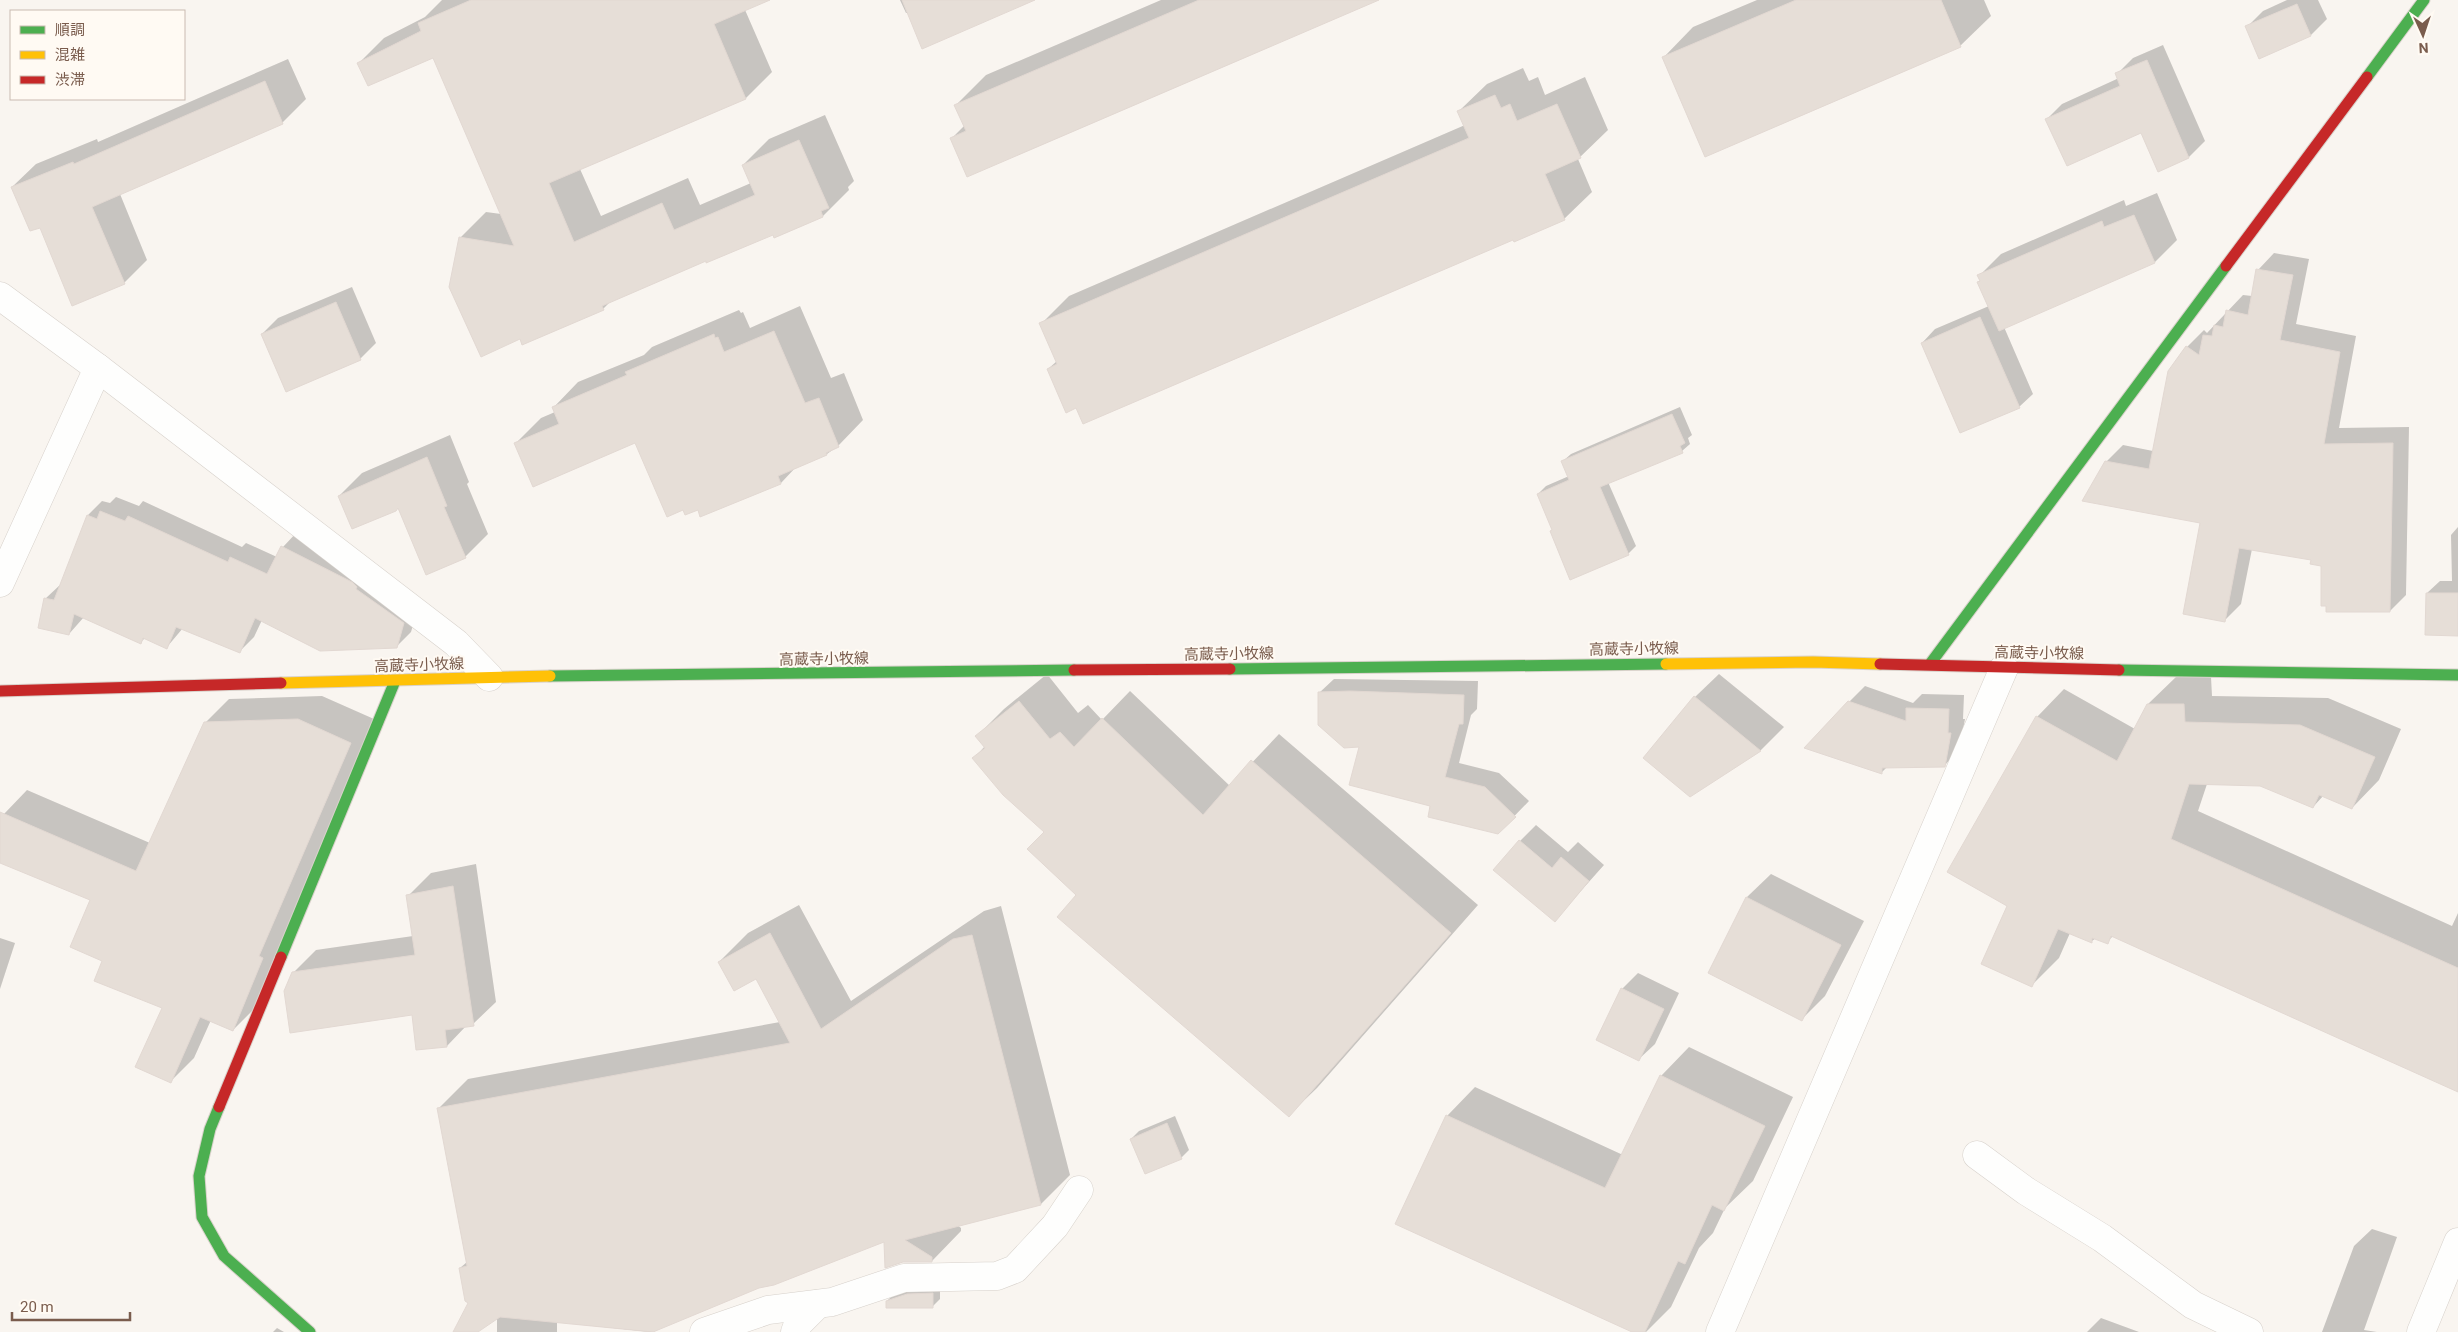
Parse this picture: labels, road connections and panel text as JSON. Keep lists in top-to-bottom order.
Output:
{
  "streets": {
    "main road": ["高蔵寺小牧線"]
  },
  "legend": ["順調", "混雑", "渋滞"],
  "scale_bar": "20 m",
  "north": "bottom"
}
